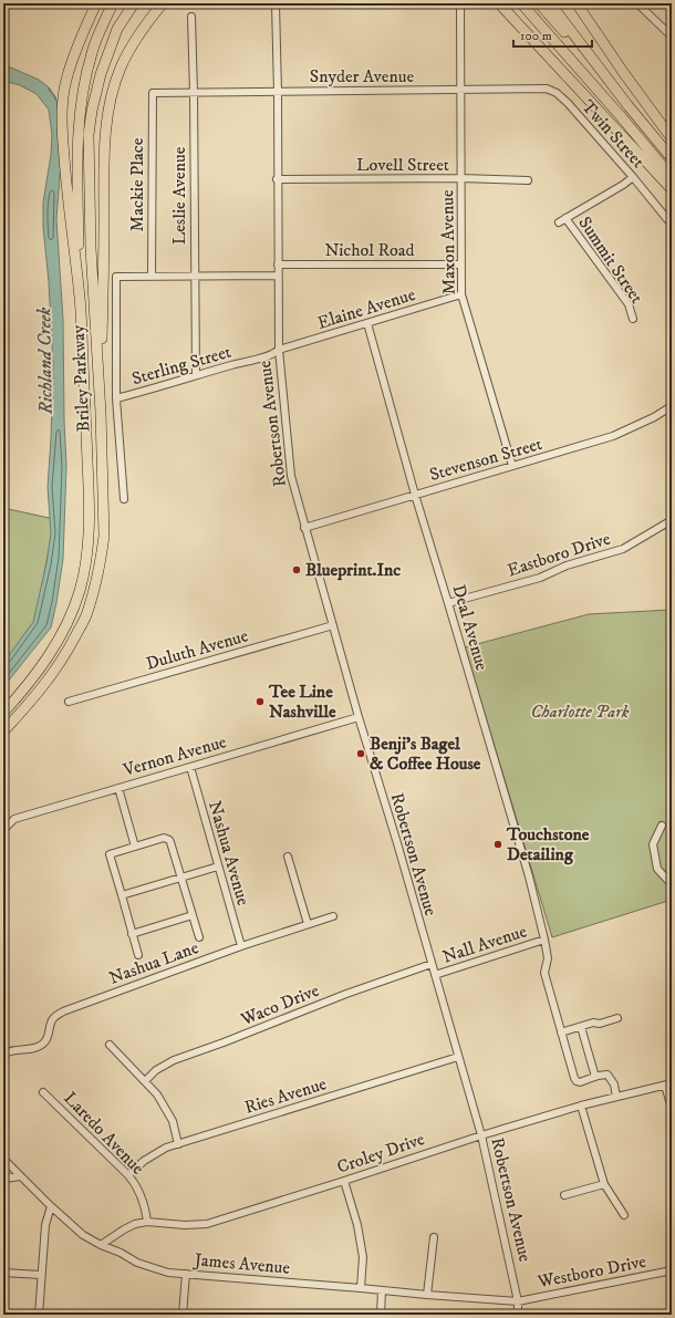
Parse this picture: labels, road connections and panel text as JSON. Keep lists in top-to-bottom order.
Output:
{
  "streets": {
    "highway": ["Briley Parkway"],
    "street": [
      "Snyder Avenue",
      "Twin Street",
      "Lovell Street",
      "Mackie Place",
      "Leslie Avenue",
      "Maxon Avenue",
      "Nichol Road",
      "Summit Street",
      "Elaine Avenue",
      "Sterling Street",
      "Robertson Avenue",
      "Stevenson Street",
      "Eastboro Drive",
      "Deal Avenue",
      "Duluth Avenue",
      "Vernon Avenue",
      "Nashua Avenue",
      "Nall Avenue",
      "Nashua Lane",
      "Waco Drive",
      "Ries Avenue",
      "Laredo Avenue",
      "Croley Drive",
      "James Avenue",
      "Westboro Drive"
    ]
  },
  "crossings": [
    ["Snyder Avenue", "Twin Street"],
    ["Snyder Avenue", "Mackie Place"],
    ["Snyder Avenue", "Leslie Avenue"],
    ["Snyder Avenue", "Maxon Avenue"],
    ["Snyder Avenue", "Robertson Avenue"],
    ["Twin Street", "Summit Street"],
    ["Lovell Street", "Maxon Avenue"],
    ["Lovell Street", "Robertson Avenue"],
    ["Leslie Avenue", "Sterling Street"],
    ["Maxon Avenue", "Nichol Road"],
    ["Maxon Avenue", "Elaine Avenue"],
    ["Maxon Avenue", "Stevenson Street"],
    ["Nichol Road", "Robertson Avenue"],
    ["Elaine Avenue", "Sterling Street"],
    ["Elaine Avenue", "Robertson Avenue"],
    ["Elaine Avenue", "Deal Avenue"],
    ["Sterling Street", "Robertson Avenue"],
    ["Robertson Avenue", "Stevenson Street"],
    ["Robertson Avenue", "Duluth Avenue"],
    ["Robertson Avenue", "Vernon Avenue"],
    ["Robertson Avenue", "Nall Avenue"],
    ["Robertson Avenue", "Waco Drive"],
    ["Robertson Avenue", "Ries Avenue"],
    ["Robertson Avenue", "Croley Drive"],
    ["Robertson Avenue", "James Avenue"],
    ["Robertson Avenue", "Westboro Drive"],
    ["Stevenson Street", "Deal Avenue"],
    ["Eastboro Drive", "Deal Avenue"],
    ["Deal Avenue", "Nall Avenue"],
    ["Vernon Avenue", "Nashua Avenue"],
    ["Nashua Avenue", "Nashua Lane"],
    ["Ries Avenue", "Laredo Avenue"],
    ["Laredo Avenue", "Croley Drive"],
    ["Croley Drive", "James Avenue"],
    ["James Avenue", "Westboro Drive"]
  ],
  "water": ["Richland Creek"],
  "parks": ["Charlotte Park"],
  "places": [
    "Blueprint.Inc",
    "Tee Line Nashville",
    "Benji's Bagel & Coffee House",
    "Touchstone Detailing"
  ],
  "scale_bar": "100 m"
}
